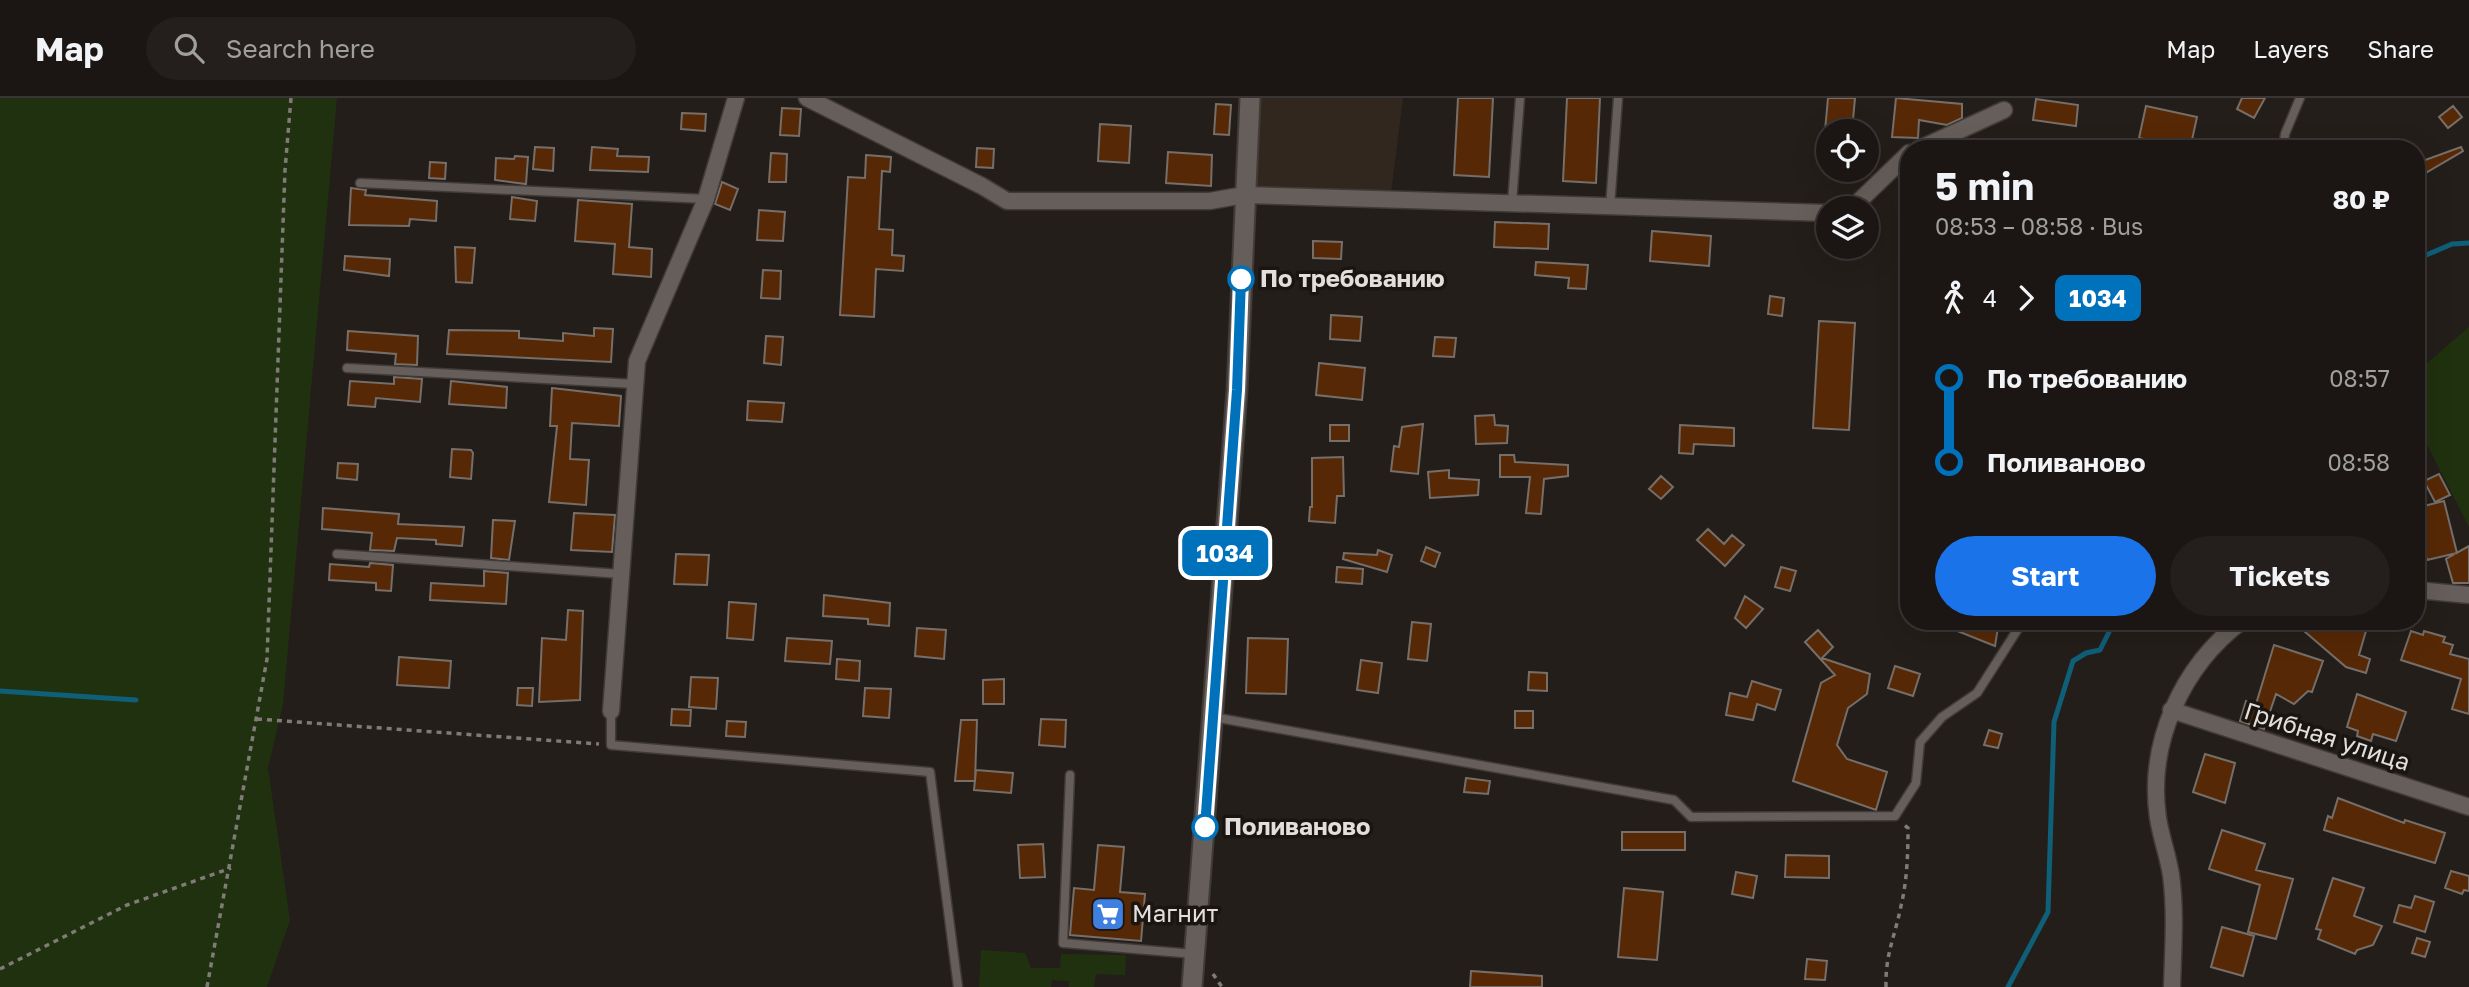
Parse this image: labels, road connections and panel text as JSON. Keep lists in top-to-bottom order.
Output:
{
  "streets": {
    "street": ["Грибная улица"]
  },
  "places": {
    "other": ["По требованию", "Поливаново"],
    "supermarket": ["Магнит"]
  },
  "lines": ["bus line 1034"],
  "page": {
    "header": "Map",
    "search": "Search here",
    "nav": ["Map", "Layers", "Share"],
    "on_map": "1034",
    "heading": ["5 min", "08:53 – 08:58 · Bus", "80 ₽"],
    "legs": ["4", "1034"],
    "list": [
      {
        "name": "По требованию",
        "value": "08:57"
      },
      {
        "name": "Поливаново",
        "value": "08:58"
      }
    ],
    "buttons": ["Start", "Tickets"]
  }
}
